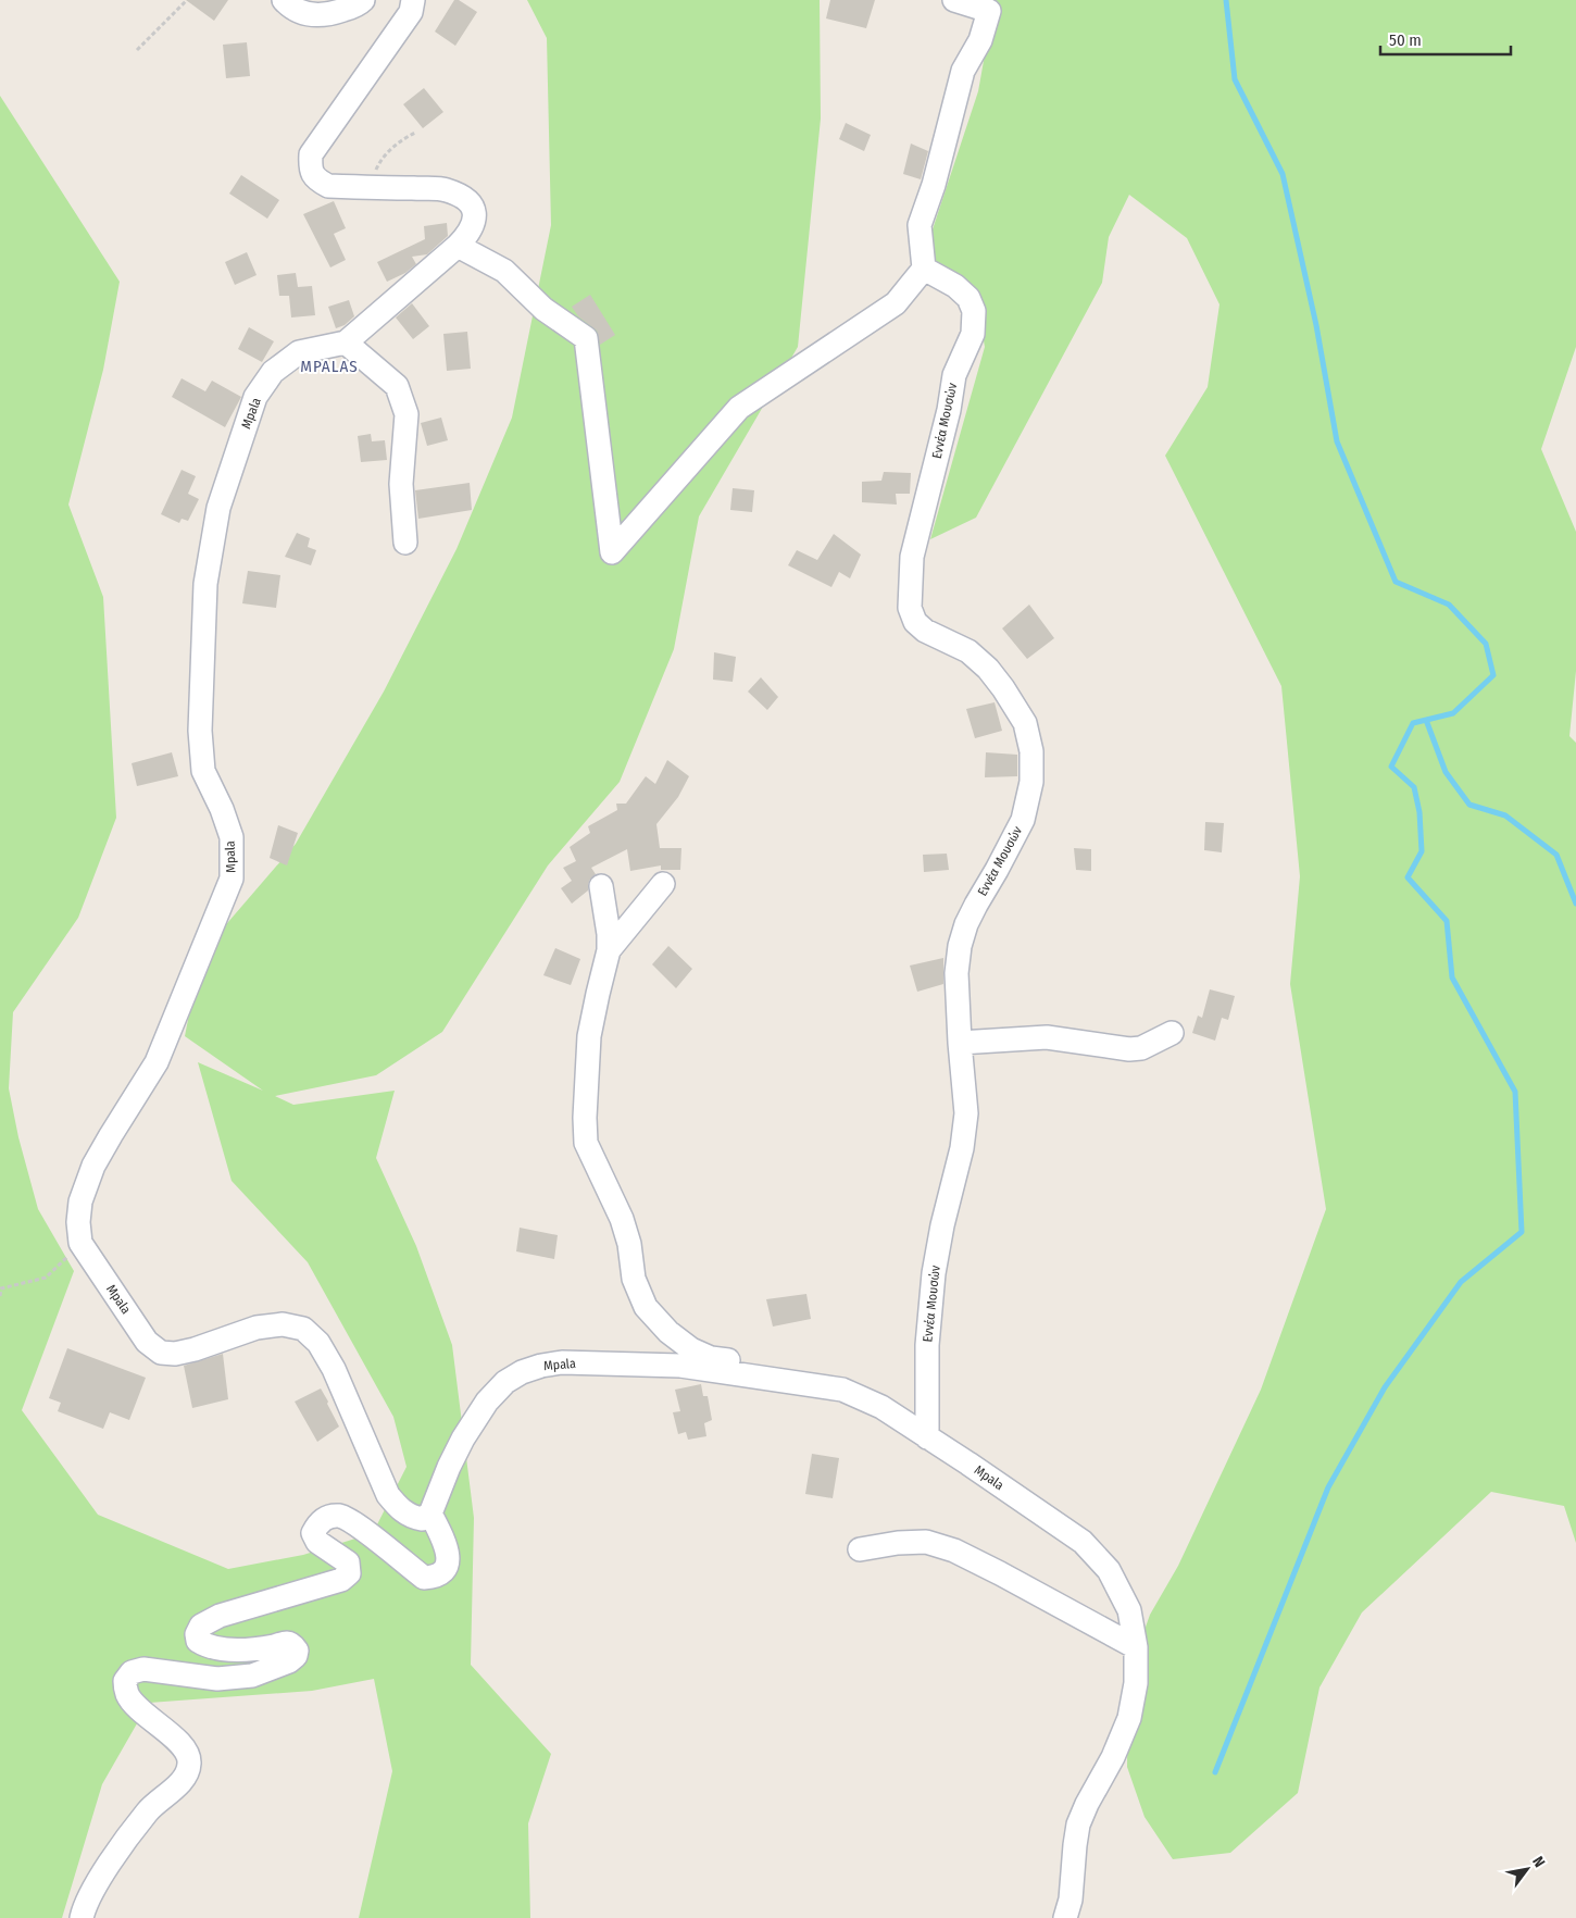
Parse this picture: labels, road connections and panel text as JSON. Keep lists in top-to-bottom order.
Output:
{
  "streets": {
    "street": ["Mpala", "Εννέα Μουσών"]
  },
  "crossings": [
    ["Mpala", "Εννέα Μουσών"]
  ],
  "districts": ["MPALAS"],
  "scale_bar": "50 m",
  "north": "top right"
}
